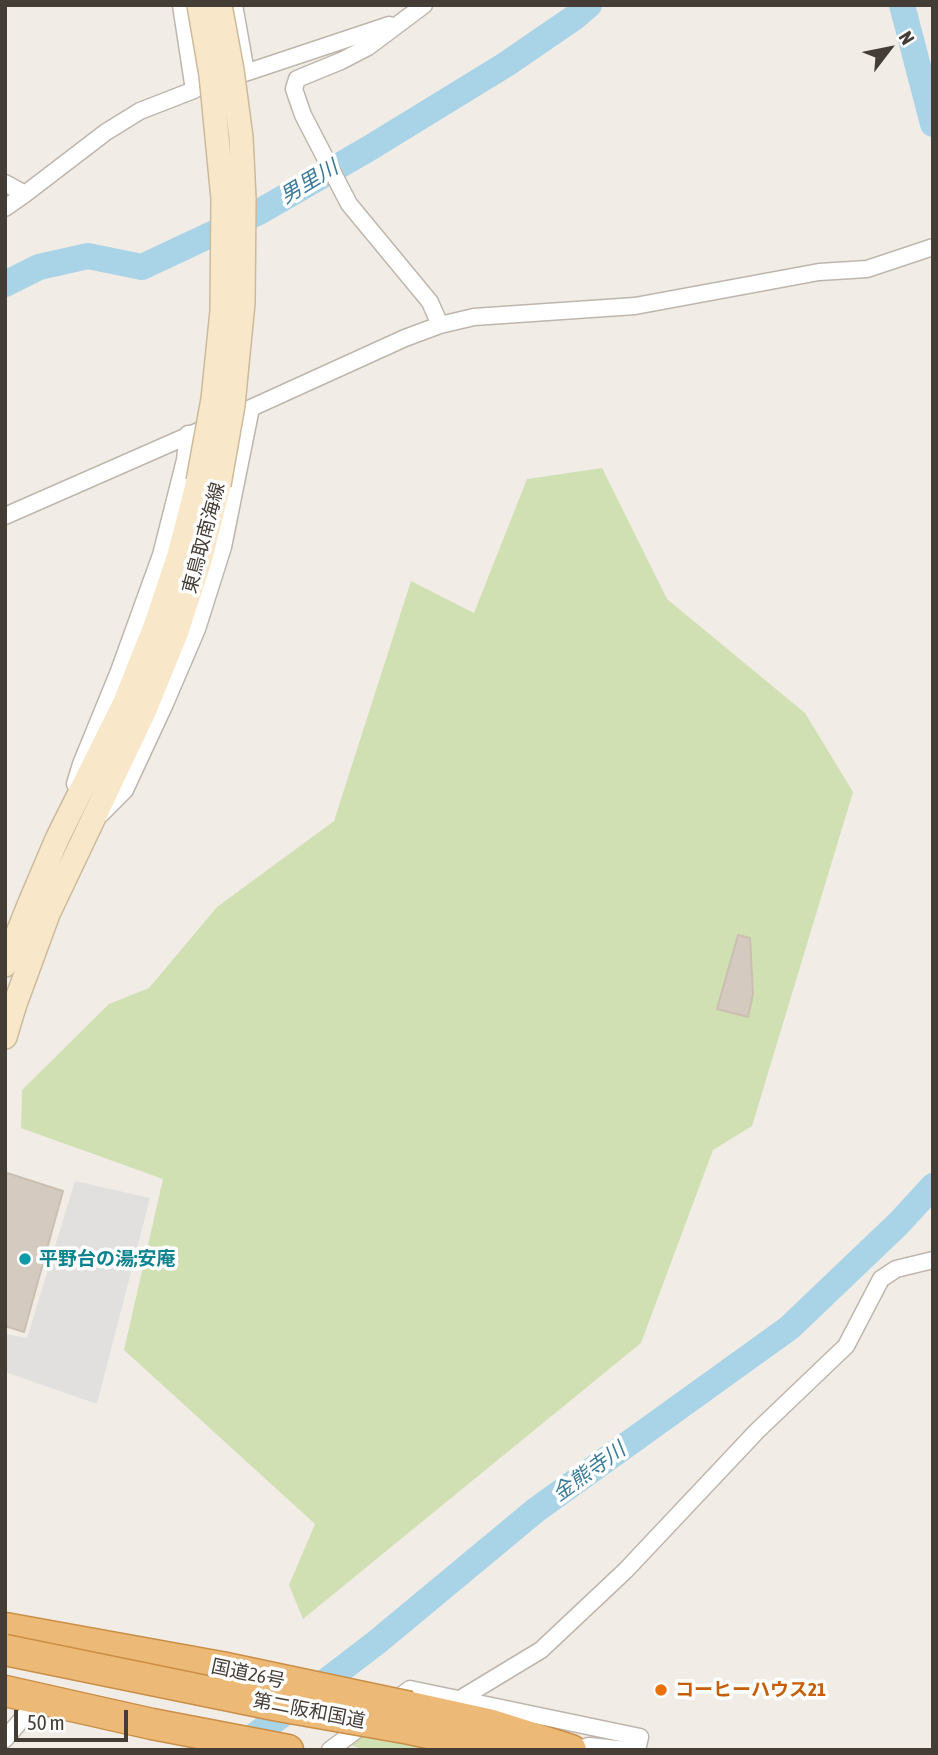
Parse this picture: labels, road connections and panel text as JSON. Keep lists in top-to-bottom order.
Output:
{
  "streets": {
    "highway": ["国道26号", "第二阪和国道"],
    "main road": ["東鳥取南海線"]
  },
  "crossings": [
    ["国道26号", "第二阪和国道"]
  ],
  "water": ["男里川", "金熊寺川"],
  "places": ["平野台の湯;安庵", "コーヒーハウス21"],
  "scale_bar": "50 m",
  "north": "top right"
}
